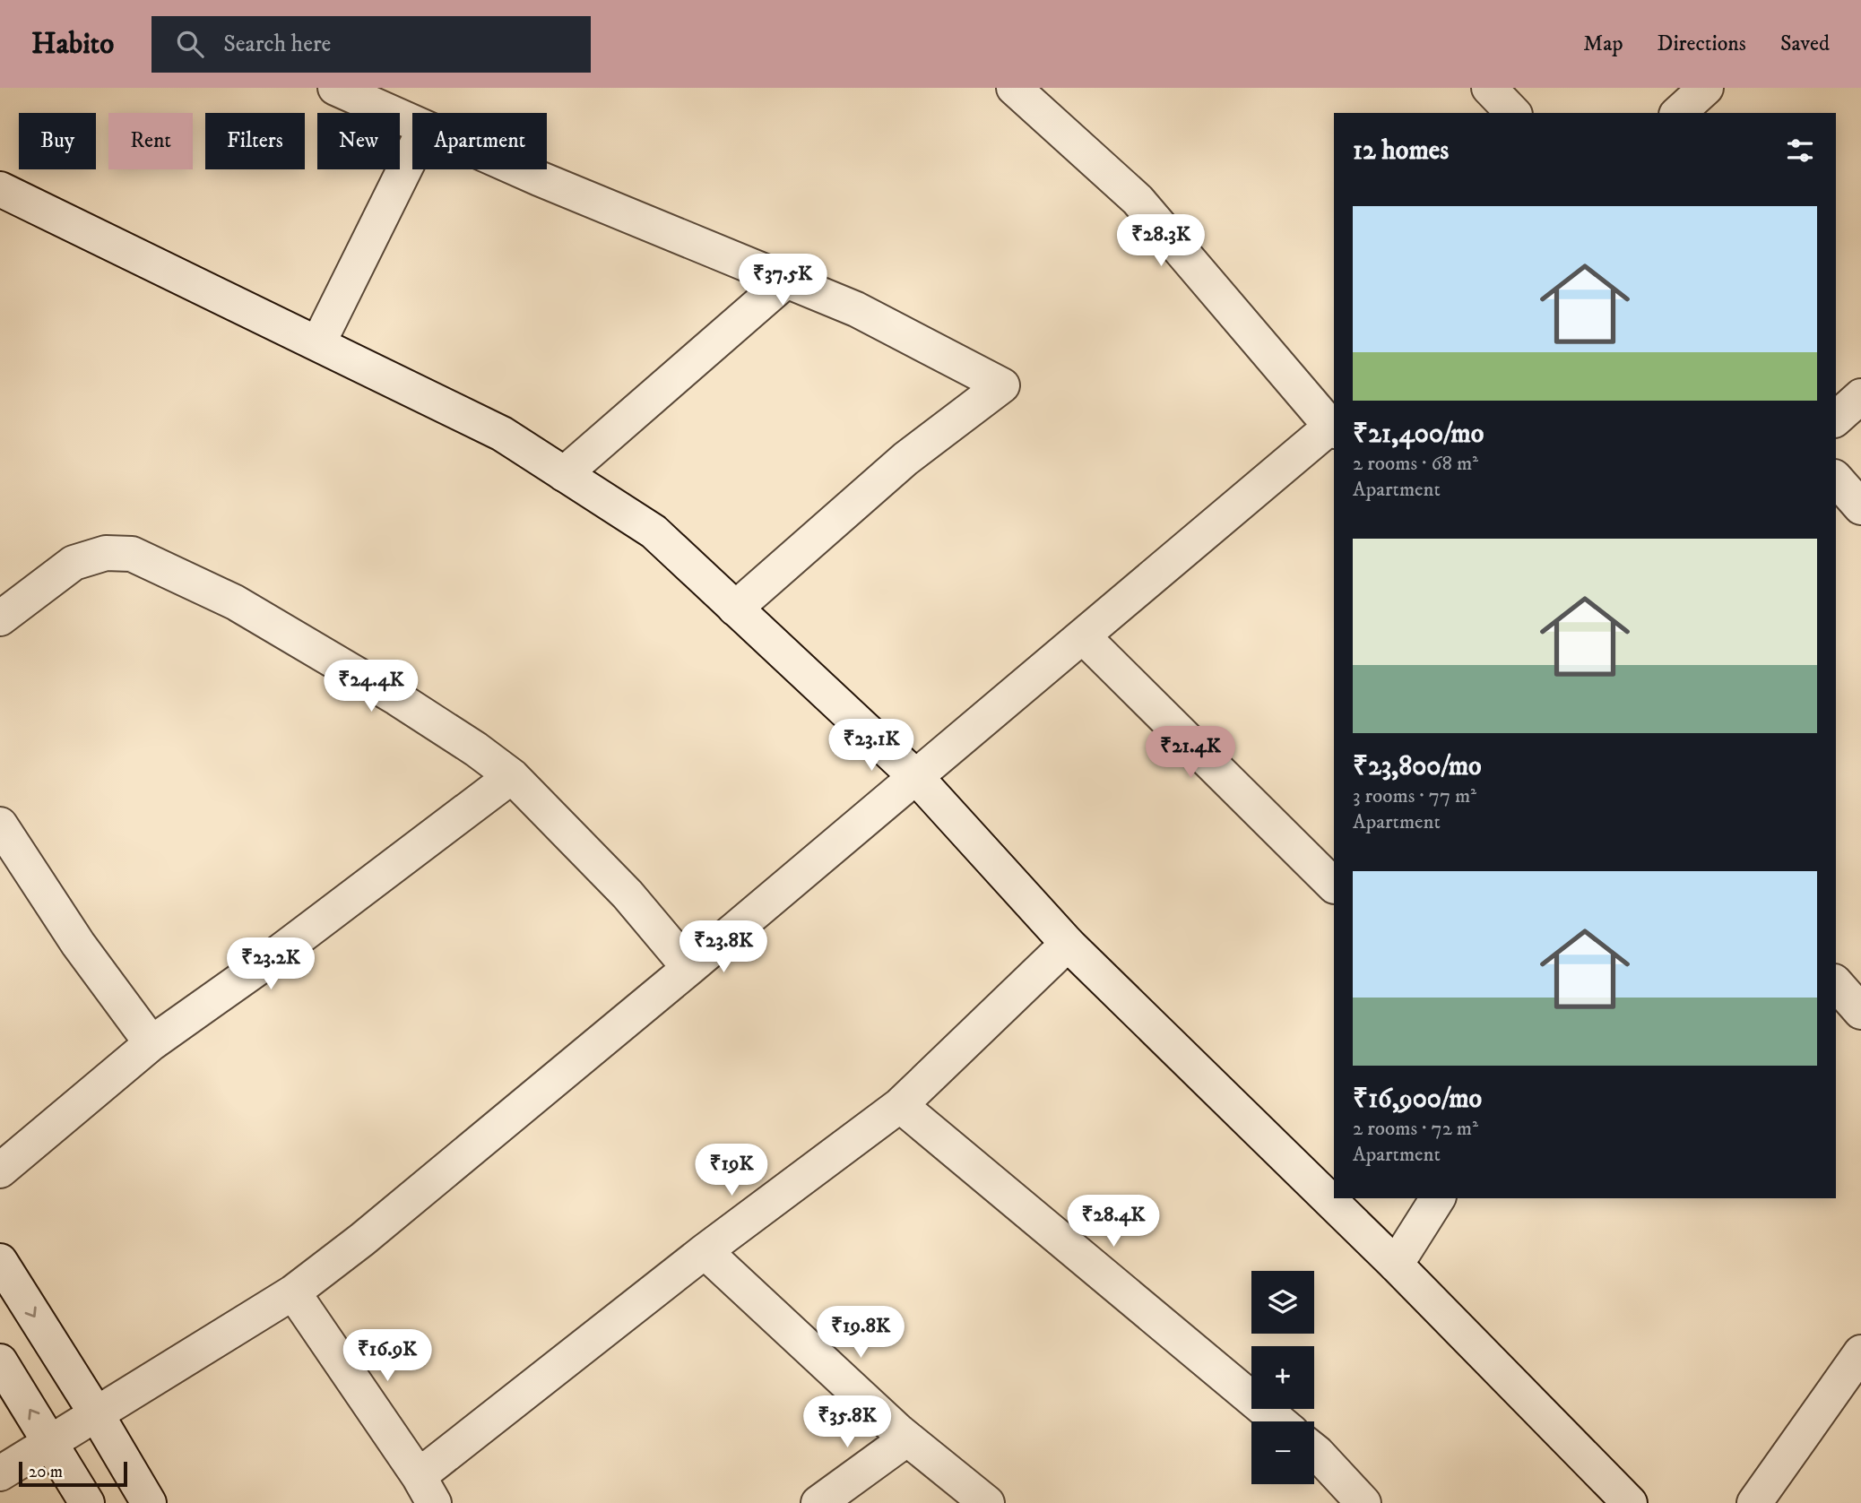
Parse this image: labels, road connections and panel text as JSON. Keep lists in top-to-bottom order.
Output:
{
  "scale_bar": "20 m",
  "page": {
    "header": "Habito",
    "search": "Search here",
    "nav": ["Map", "Directions", "Saved"],
    "chip": [
      "Buy",
      "Rent",
      "Filters",
      "New",
      "Apartment"
    ],
    "heading": "12 homes",
    "list": [
      {
        "name": "₹21,400/mo",
        "note": "2 rooms · 68 m² · Apartment"
      },
      {
        "name": "₹23,800/mo",
        "note": "3 rooms · 77 m² · Apartment"
      },
      {
        "name": "₹16,900/mo",
        "note": "2 rooms · 72 m² · Apartment"
      }
    ],
    "price": [
      "₹28.3K",
      "₹37.5K",
      "₹24.4K",
      "₹23.1K",
      "₹21.4K",
      "₹23.8K",
      "₹23.2K",
      "₹19K",
      "₹28.4K",
      "₹19.8K",
      "₹16.9K",
      "₹35.8K"
    ],
    "map_buttons": ["+", "−"],
    "scale": "20 m"
  }
}
